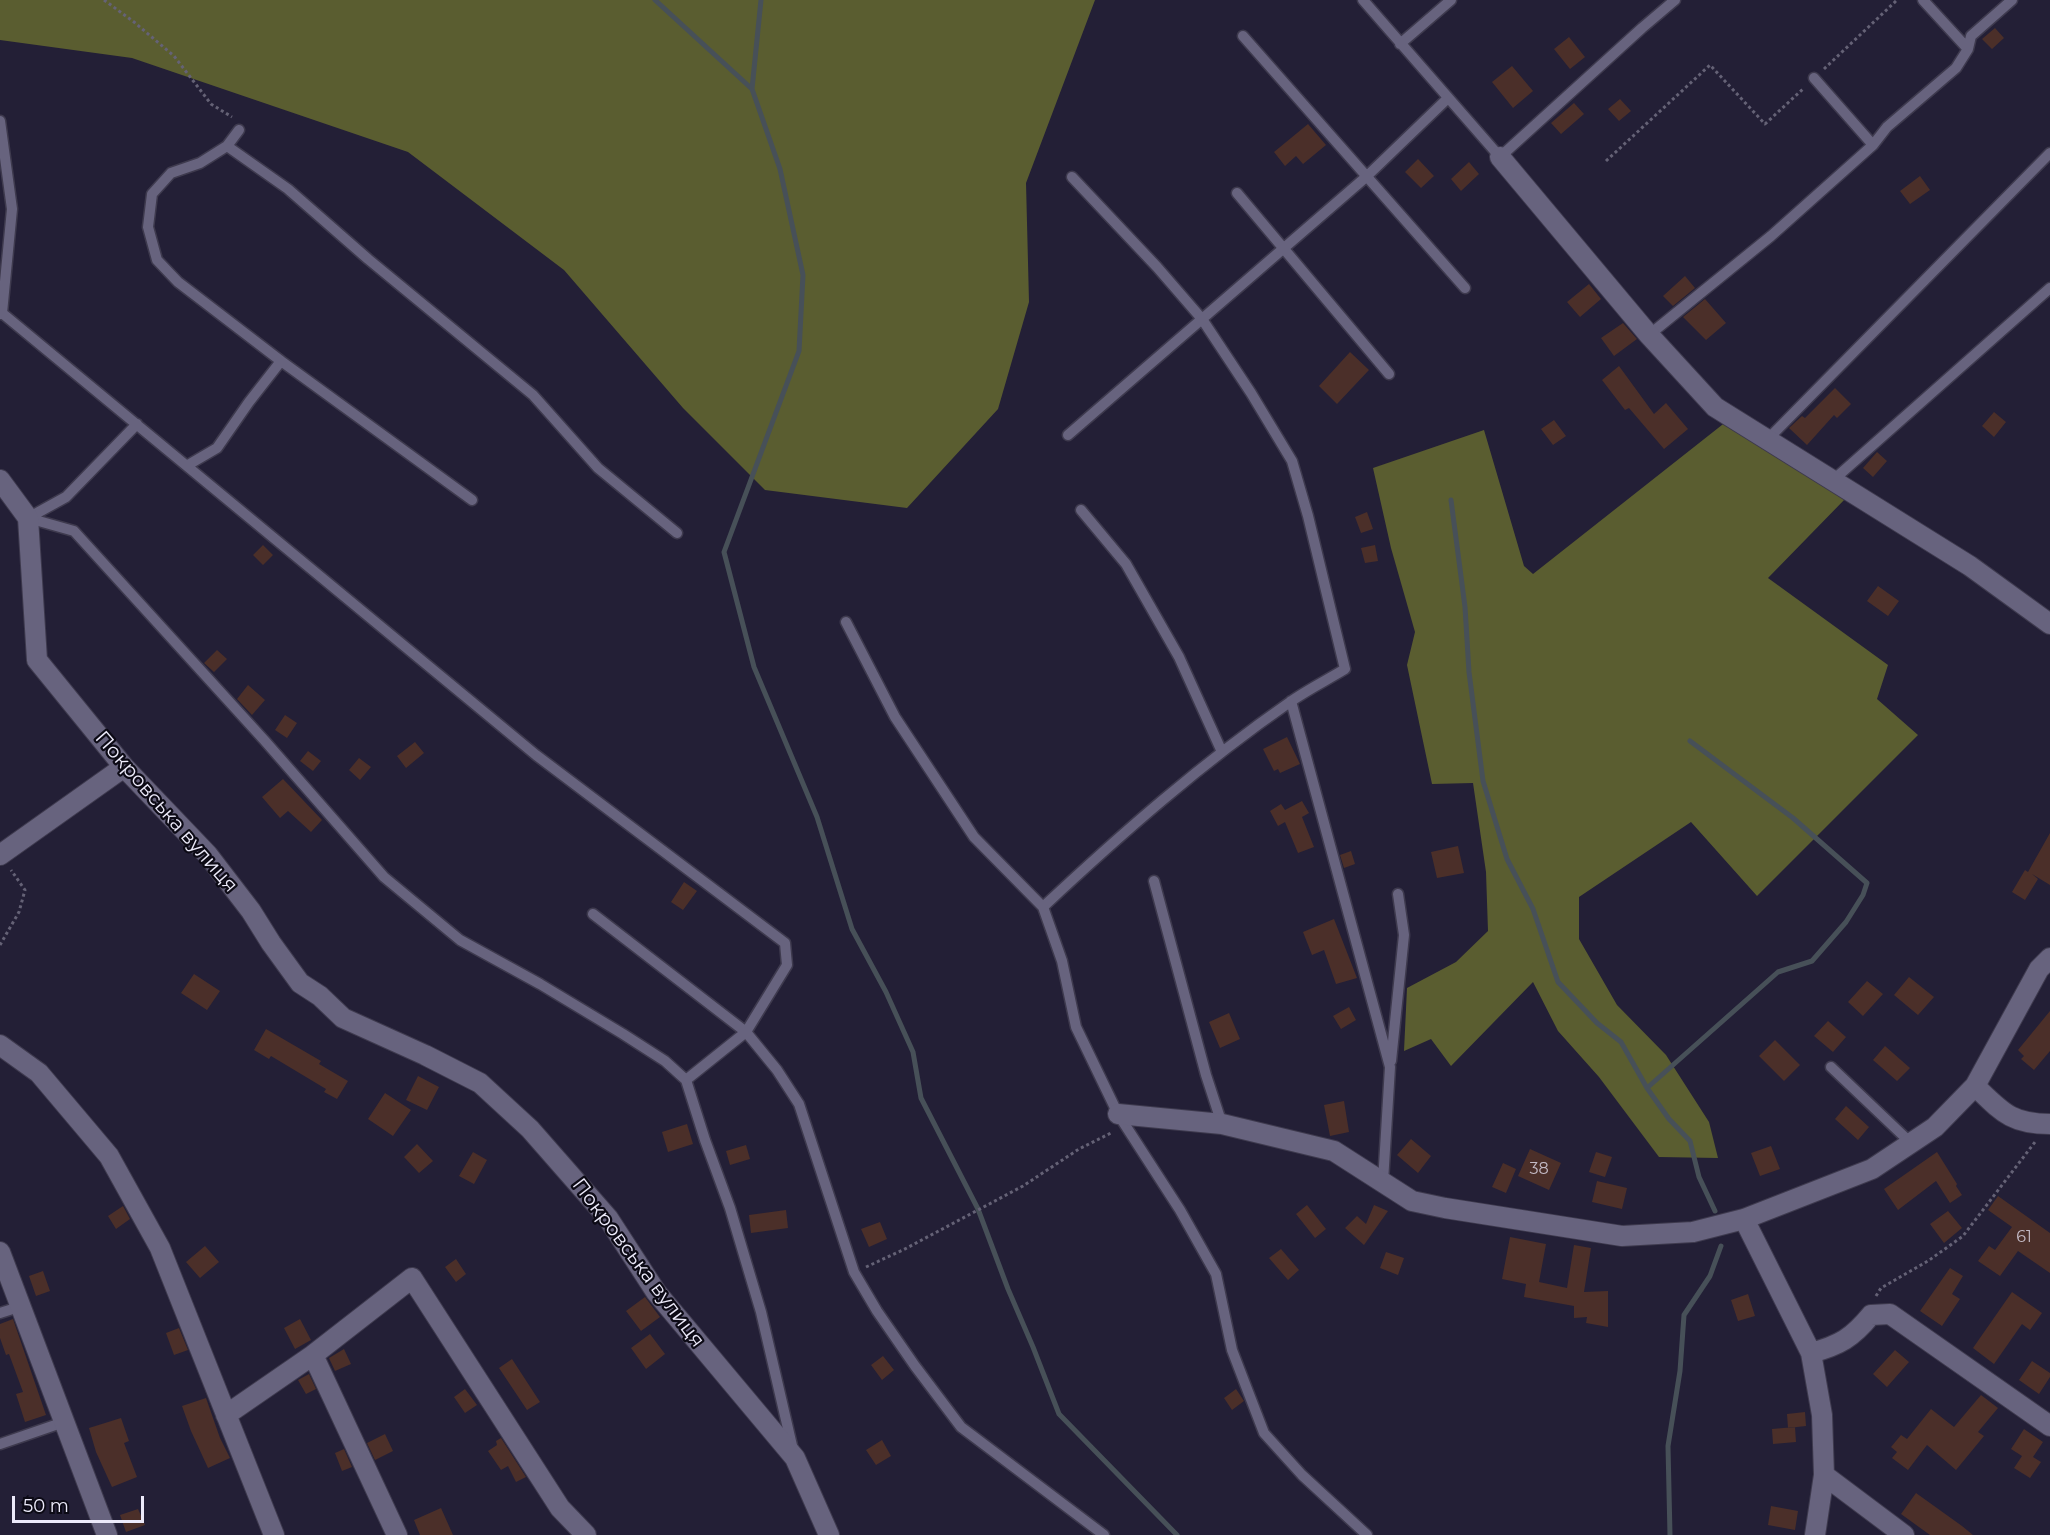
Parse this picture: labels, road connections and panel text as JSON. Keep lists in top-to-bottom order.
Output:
{
  "streets": {
    "street": ["Покровська вулиця"]
  },
  "house_numbers": ["38", "61"],
  "scale_bar": "50 m"
}
